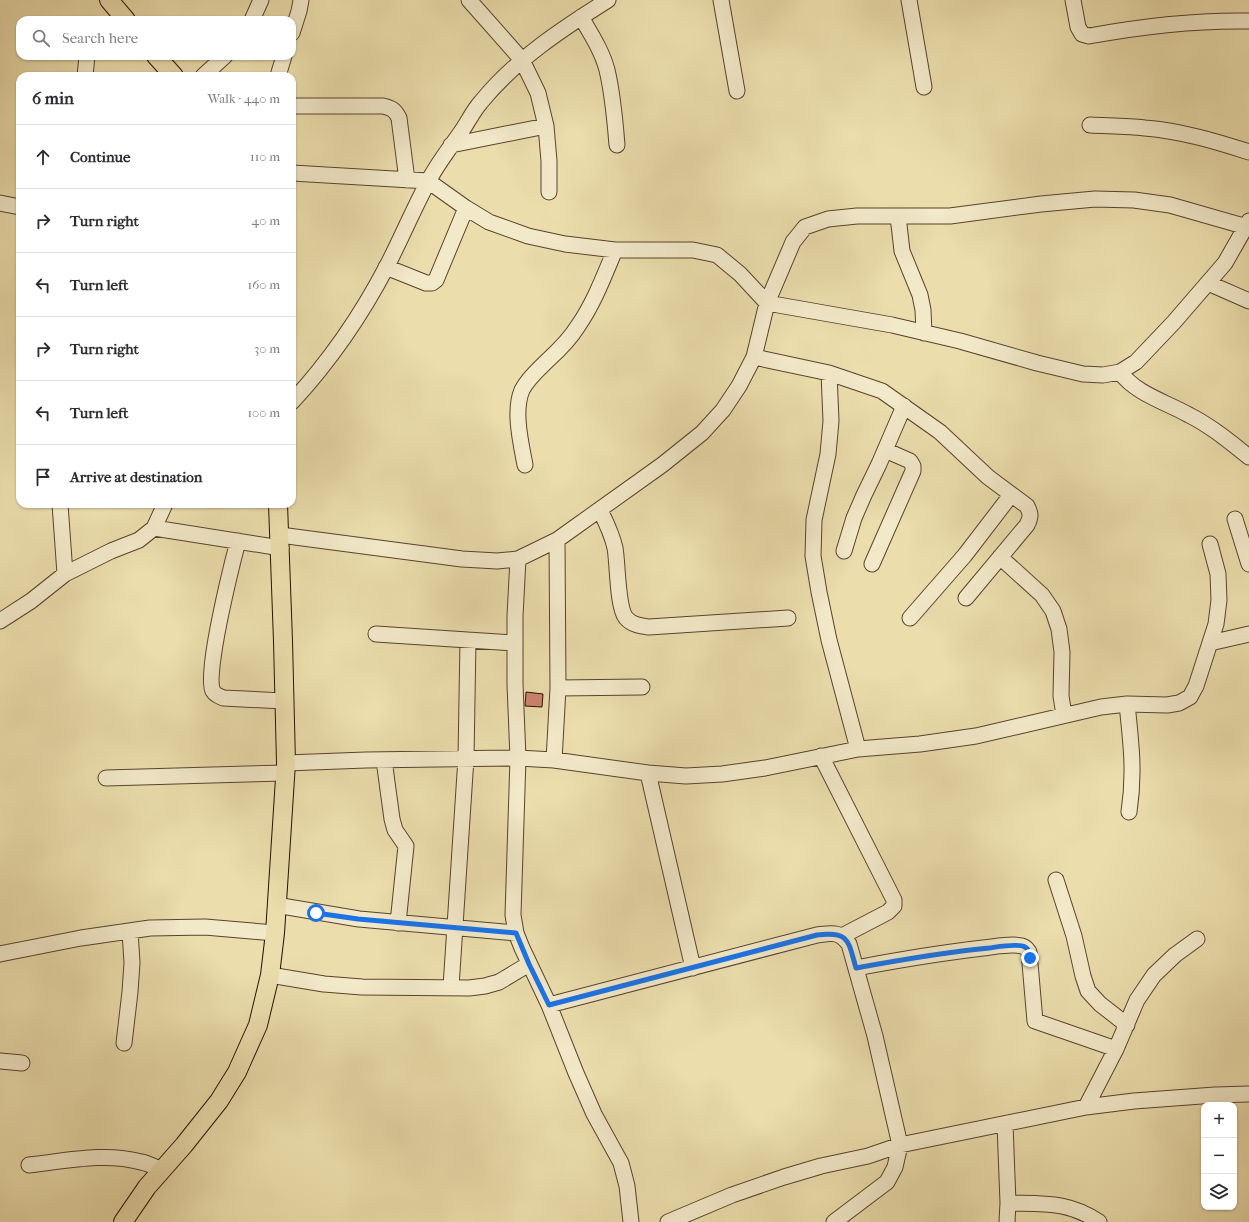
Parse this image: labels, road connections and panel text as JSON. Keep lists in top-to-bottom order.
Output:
{
  "page": {
    "search": "Search here",
    "heading": ["6 min", "Walk · 440 m"],
    "list": [
      ["Continue", "110 m"],
      ["Turn right", "40 m"],
      ["Turn left", "160 m"],
      ["Turn right", "30 m"],
      ["Turn left", "100 m"],
      "Arrive at destination"
    ],
    "map_buttons": ["+", "−"]
  }
}
